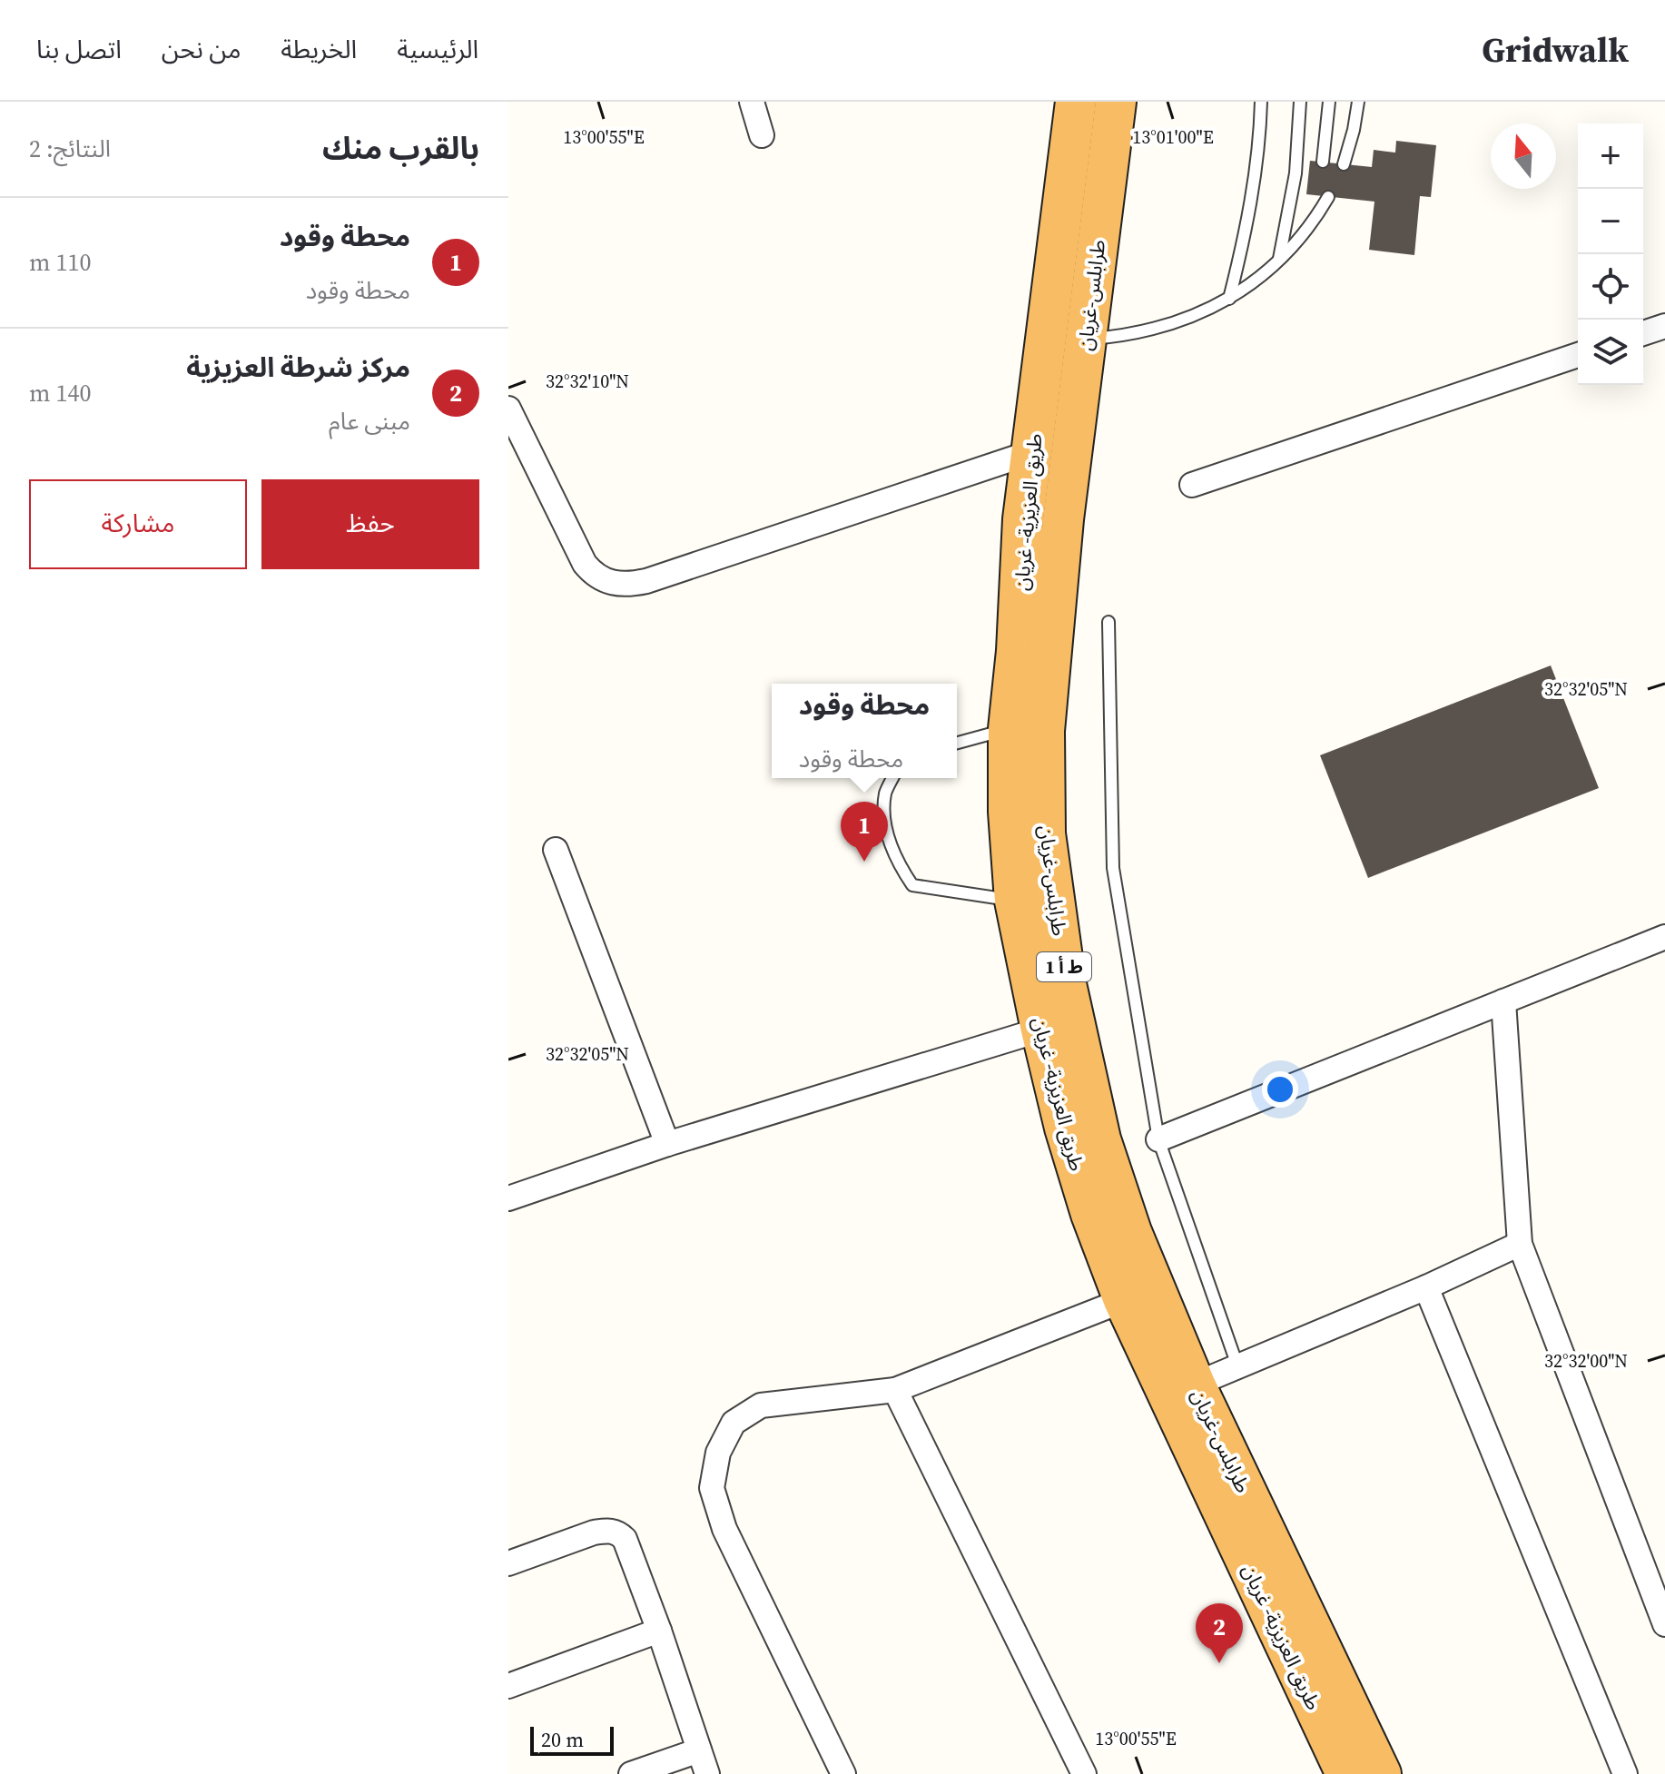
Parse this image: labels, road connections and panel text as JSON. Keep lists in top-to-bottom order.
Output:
{
  "streets": {
    "highway": ["طرابلس-غريان", "طريق العزيزية- غريان", "ط أ 1"]
  },
  "scale_bar": "20 m",
  "north": "top",
  "page": {
    "header": "Gridwalk",
    "nav": [
      "الرئيسية",
      "الخريطة",
      "من نحن",
      "اتصل بنا"
    ],
    "heading": ["بالقرب منك", "النتائج: 2"],
    "map_buttons": ["+", "−"],
    "list": [
      {
        "mark": "1",
        "name": "محطة وقود",
        "note": "محطة وقود",
        "value": "110 m"
      },
      {
        "mark": "2",
        "name": "مركز شرطة العزيزية",
        "note": "مبنى عام",
        "value": "140 m"
      }
    ],
    "buttons": ["حفظ", "مشاركة"],
    "popup": ["محطة وقود", "محطة وقود"],
    "pins": ["1", "2"],
    "scale": "20 m"
  },
  "coordinates": [
    "13°00'55\"E",
    "13°01'00\"E",
    "32°32'10\"N",
    "32°32'05\"N",
    "32°32'00\"N"
  ]
}
